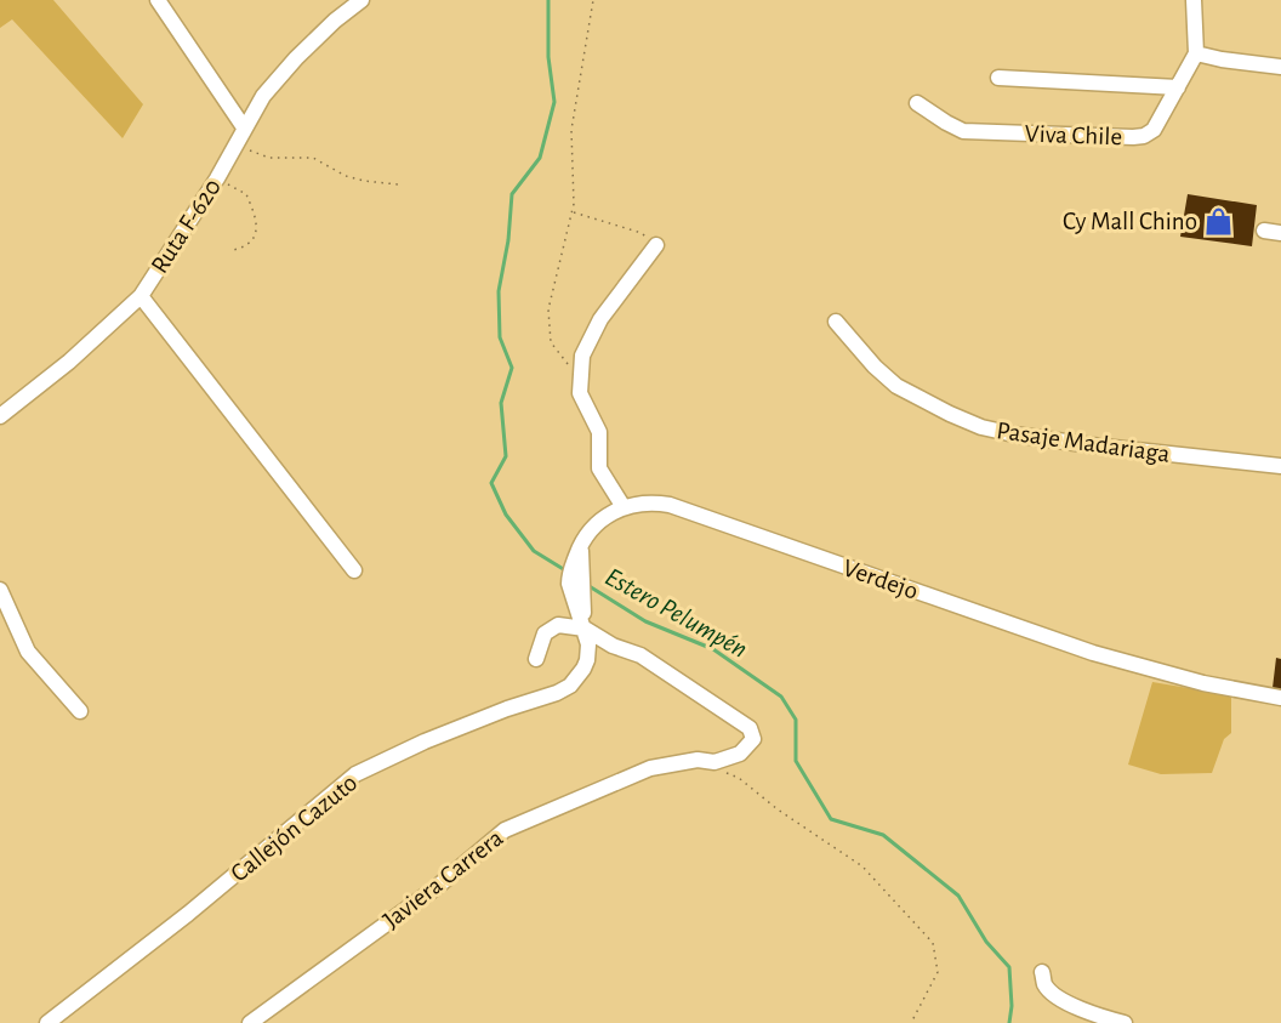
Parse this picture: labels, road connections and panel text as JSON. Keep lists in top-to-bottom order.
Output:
{
  "streets": {
    "street": [
      "Viva Chile",
      "Ruta F-620",
      "Pasaje Madariaga",
      "Verdejo",
      "Callejón Cazuto",
      "Javiera Carrera"
    ]
  },
  "crossings": [
    ["Verdejo", "Callejón Cazuto"],
    ["Callejón Cazuto", "Javiera Carrera"]
  ],
  "water": ["Estero Pelumpén"],
  "places": {
    "shop": ["Cy Mall Chino"]
  }
}
